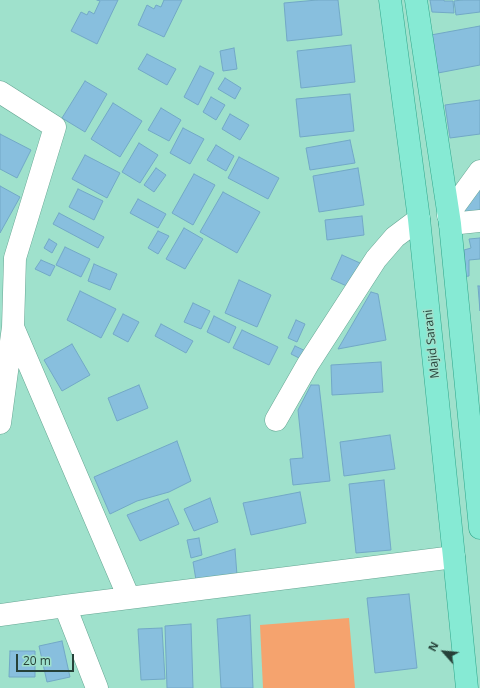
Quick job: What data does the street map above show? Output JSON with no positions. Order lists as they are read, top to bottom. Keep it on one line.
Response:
{"streets":{"main road":["Majid Sarani"]},"scale_bar":"20 m","north":"top left"}
